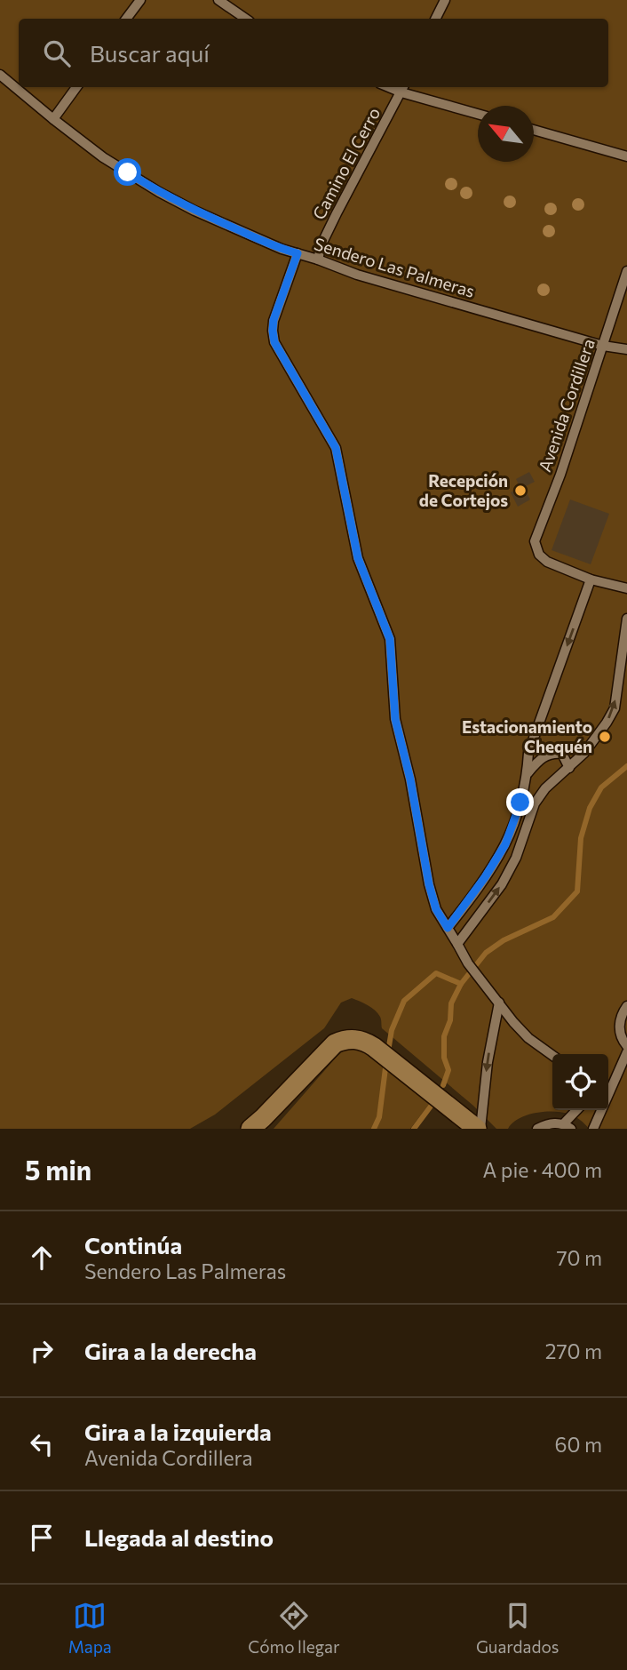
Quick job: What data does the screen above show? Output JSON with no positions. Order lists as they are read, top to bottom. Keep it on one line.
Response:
{"streets":{"lane":["Camino El Cerro","Sendero Las Palmeras","Avenida Cordillera"]},"crossings":[["Camino El Cerro","Sendero Las Palmeras"],["Sendero Las Palmeras","Avenida Cordillera"]],"places":["Recepción de Cortejos","Estacionamiento Chequén"],"north":"top left","page":{"search":"Buscar aquí","heading":["5 min","A pie · 400 m"],"list":[["Continúa","Sendero Las Palmeras","70 m"],["Gira a la derecha","270 m"],["Gira a la izquierda","Avenida Cordillera","60 m"],"Llegada al destino"],"nav":["Mapa","Cómo llegar","Guardados"]}}
